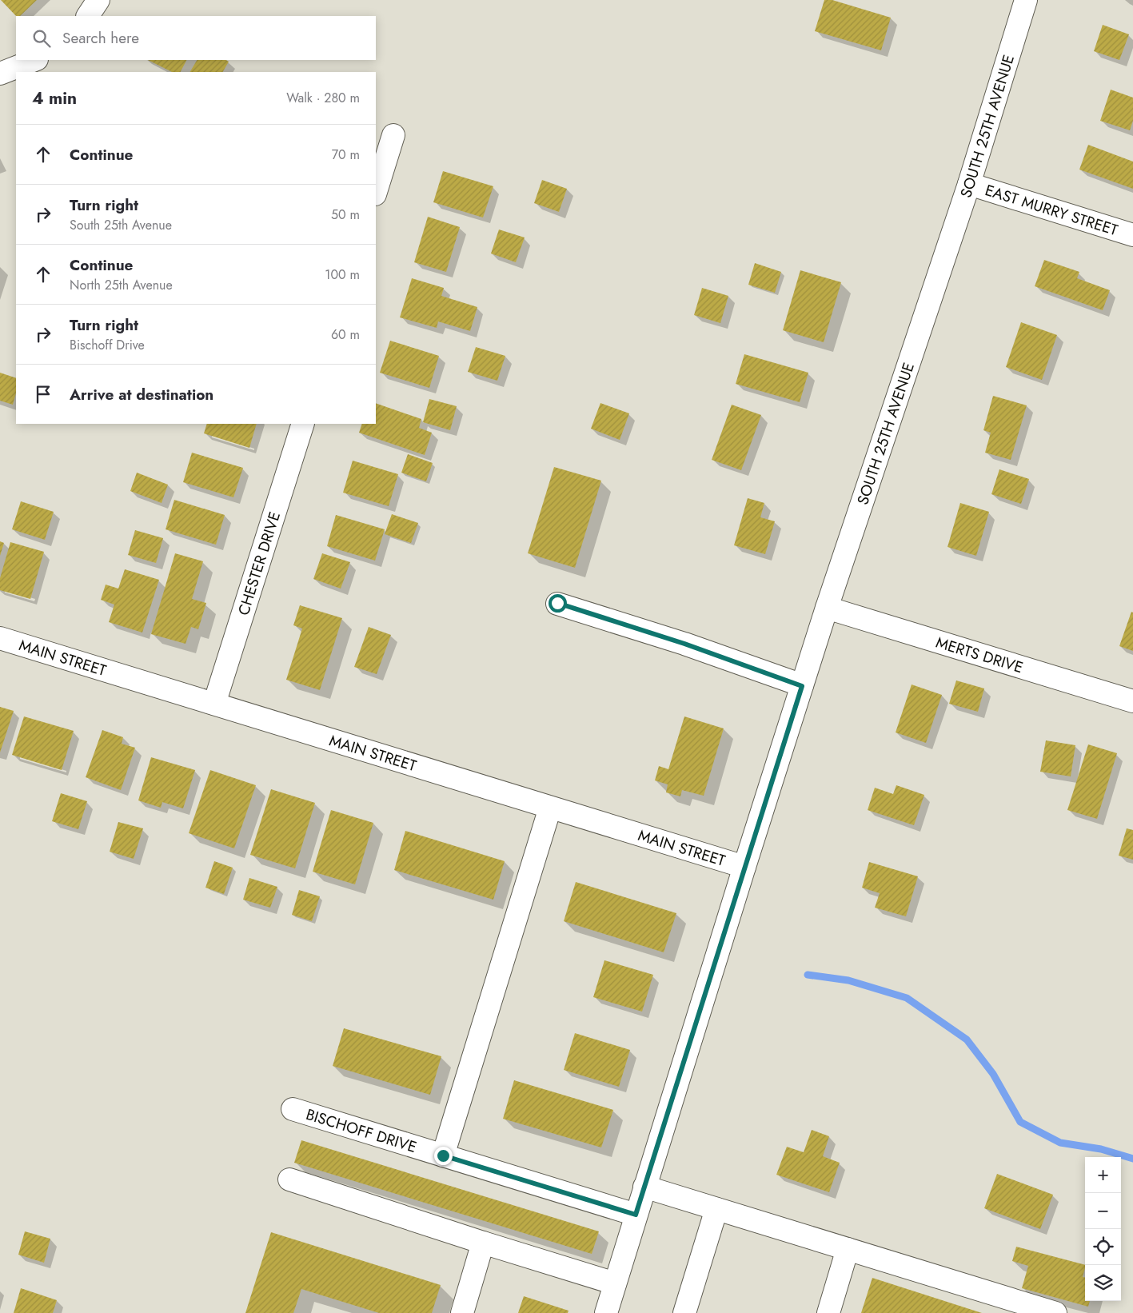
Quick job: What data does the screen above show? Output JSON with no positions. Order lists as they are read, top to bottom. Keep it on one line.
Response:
{"streets":{"street":["SOUTH 25TH AVENUE","EAST MURRY STREET","CHESTER DRIVE","MERTS DRIVE","MAIN STREET","BISCHOFF DRIVE"]},"crossings":[["SOUTH 25TH AVENUE","EAST MURRY STREET"],["SOUTH 25TH AVENUE","MERTS DRIVE"],["SOUTH 25TH AVENUE","MAIN STREET"],["SOUTH 25TH AVENUE","BISCHOFF DRIVE"],["CHESTER DRIVE","MAIN STREET"]],"page":{"search":"Search here","heading":["4 min","Walk · 280 m"],"list":[["Continue","70 m"],["Turn right","South 25th Avenue","50 m"],["Continue","North 25th Avenue","100 m"],["Turn right","Bischoff Drive","60 m"],"Arrive at destination"],"map_buttons":["+","−"]}}
